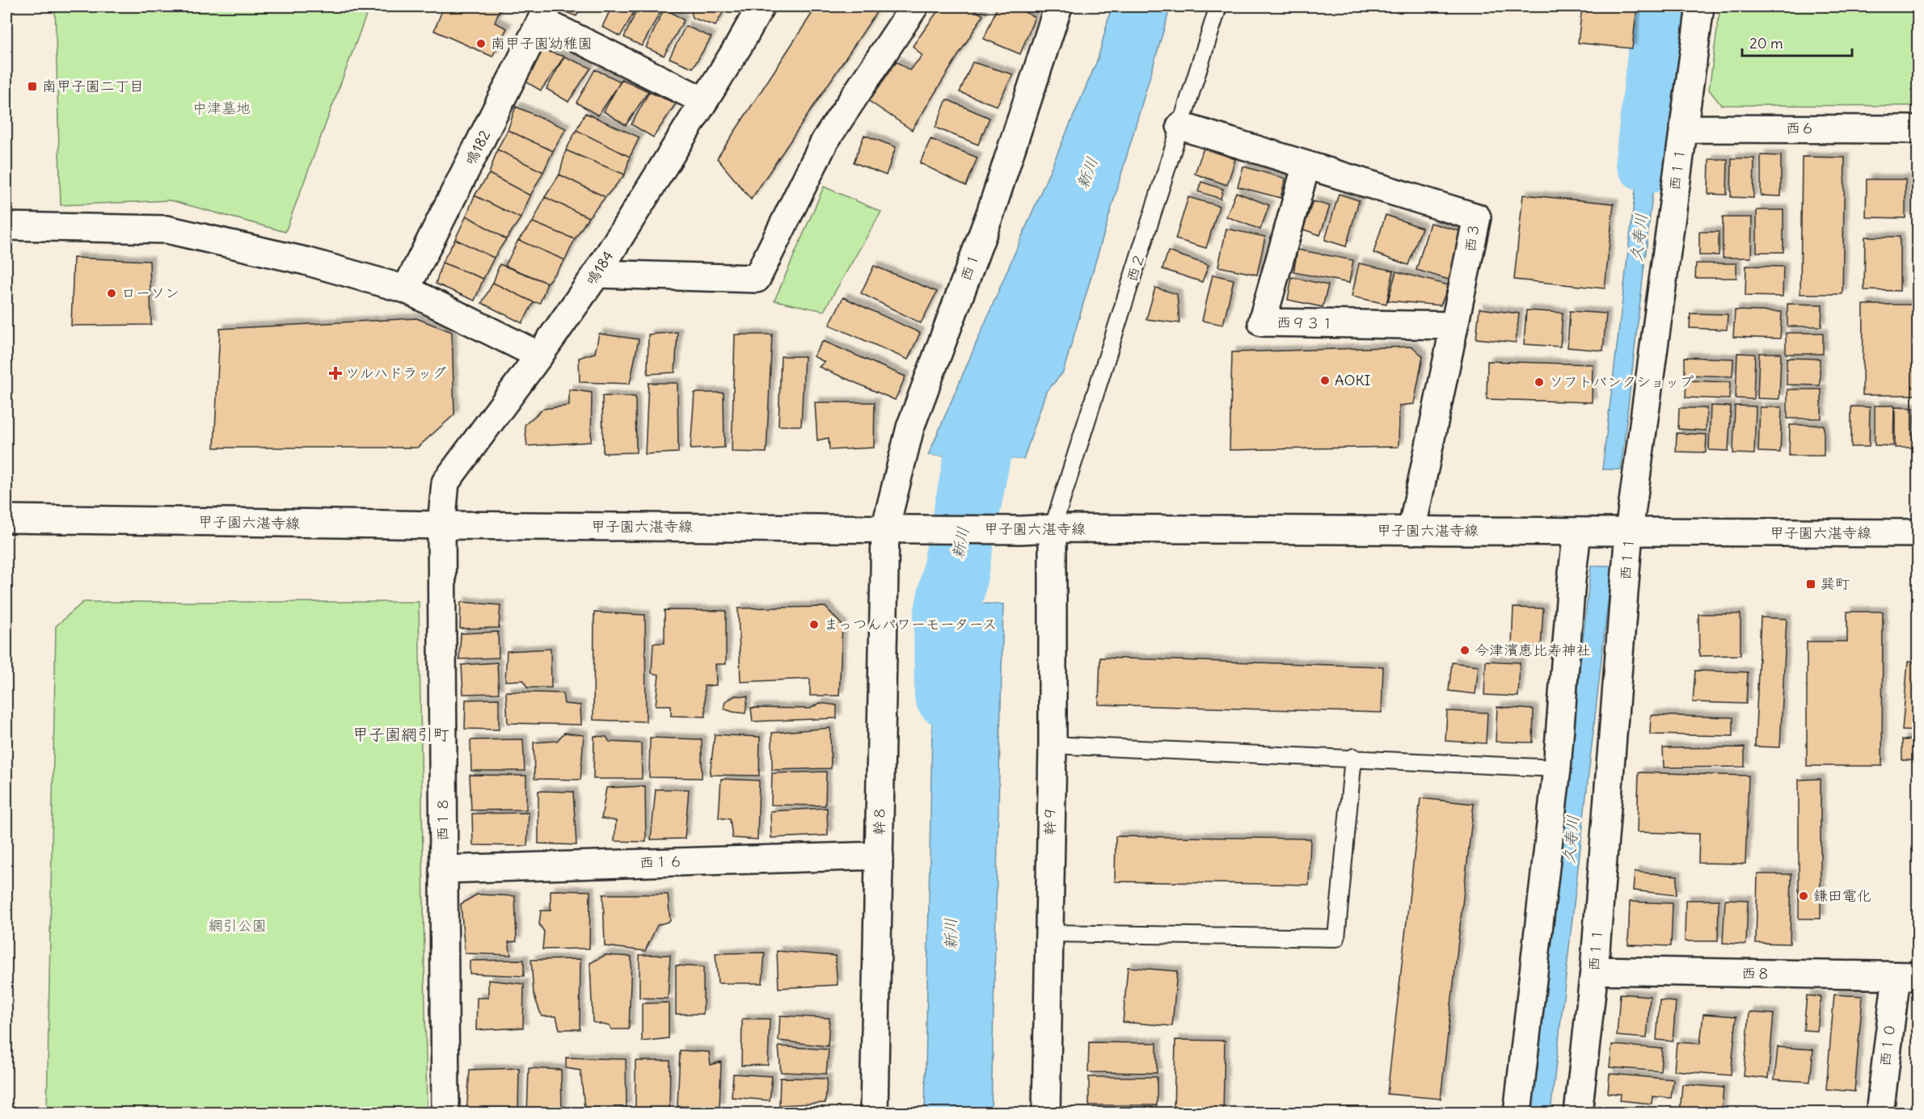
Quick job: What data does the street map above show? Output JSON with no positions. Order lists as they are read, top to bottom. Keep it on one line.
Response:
{"streets":{"street":["西６","鳴182","西１１","西３","西１","鳴184","西９３１","甲子園六湛寺線","西１８","幹８","幹９","西１６","西８","西１０"],"lane":["西２"]},"crossings":[["西６","西１１"],["西１１","甲子園六湛寺線"],["西１１","西８"],["西３","西２"],["西３","西９３１"],["西３","甲子園六湛寺線"],["西１","甲子園六湛寺線"],["西１","幹８"],["西２","甲子園六湛寺線"],["西２","幹９"],["鳴184","甲子園六湛寺線"],["鳴184","西１８"],["甲子園六湛寺線","西１８"],["甲子園六湛寺線","幹８"],["甲子園六湛寺線","幹９"],["西１８","西１６"],["幹８","西１６"],["西８","西１０"]],"districts":["甲子園網引町"],"water":["新川","久寿川"],"parks":["中津墓地","網引公園"],"places":{"other":["南甲子園幼稚園","ローソン","AOKI","ソフトバンクショップ","まっつんパワーモータース","今津濱恵比寿神社","鎌田電化"],"transit":["南甲子園二丁目","巽町"],"health":["ツルハドラッグ"]},"scale_bar":"20 m"}
